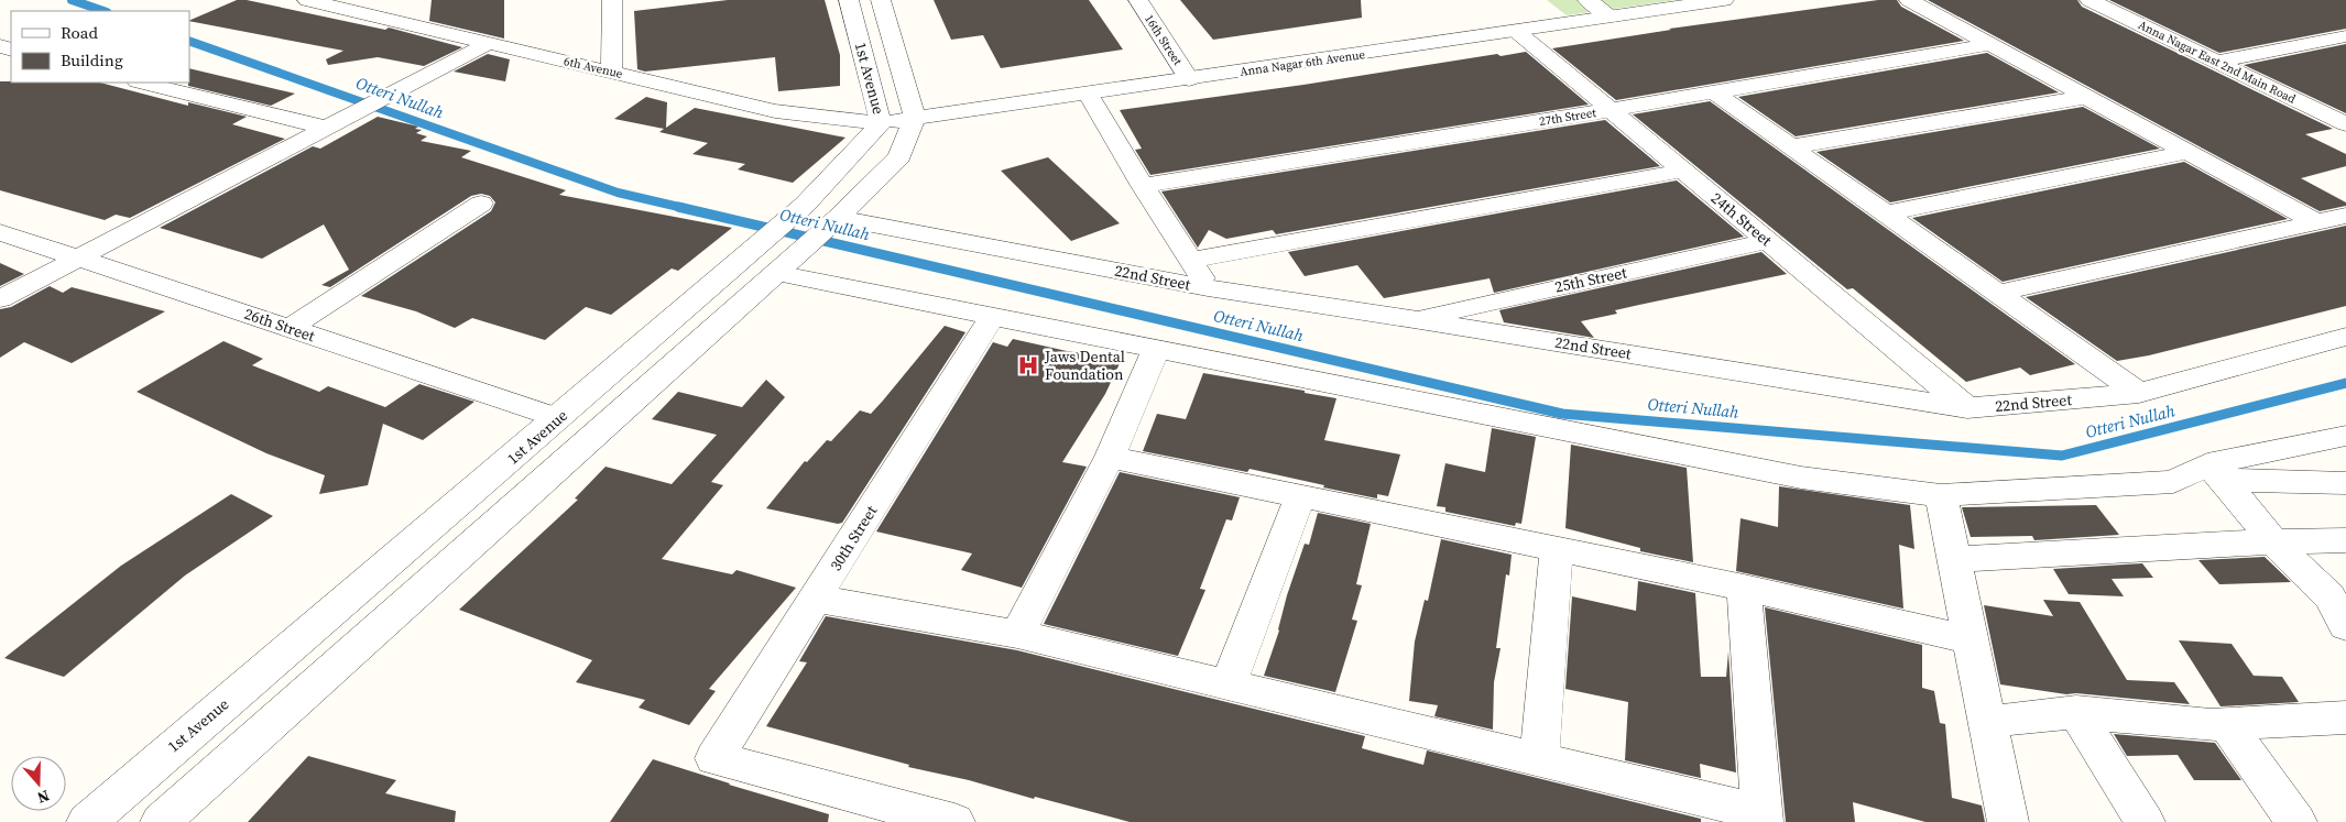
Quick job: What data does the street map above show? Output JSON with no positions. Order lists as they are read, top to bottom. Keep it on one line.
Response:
{"streets":{"street":["16th Street","Anna Nagar East 2nd Main Road","Anna Nagar 6th Avenue","6th Avenue","1st Avenue","27th Street","24th Street","22nd Street","25th Street","26th Street","30th Street"]},"crossings":[["16th Street","Anna Nagar 6th Avenue"],["Anna Nagar 6th Avenue","6th Avenue"],["Anna Nagar 6th Avenue","1st Avenue"],["Anna Nagar 6th Avenue","24th Street"],["6th Avenue","1st Avenue"],["1st Avenue","26th Street"],["27th Street","24th Street"],["24th Street","22nd Street"],["24th Street","25th Street"],["22nd Street","25th Street"]],"water":["Otteri Nullah"],"places":{"hospital":["Jaws Dental Foundation"]},"legend":["Road","Building"],"north":"bottom"}
